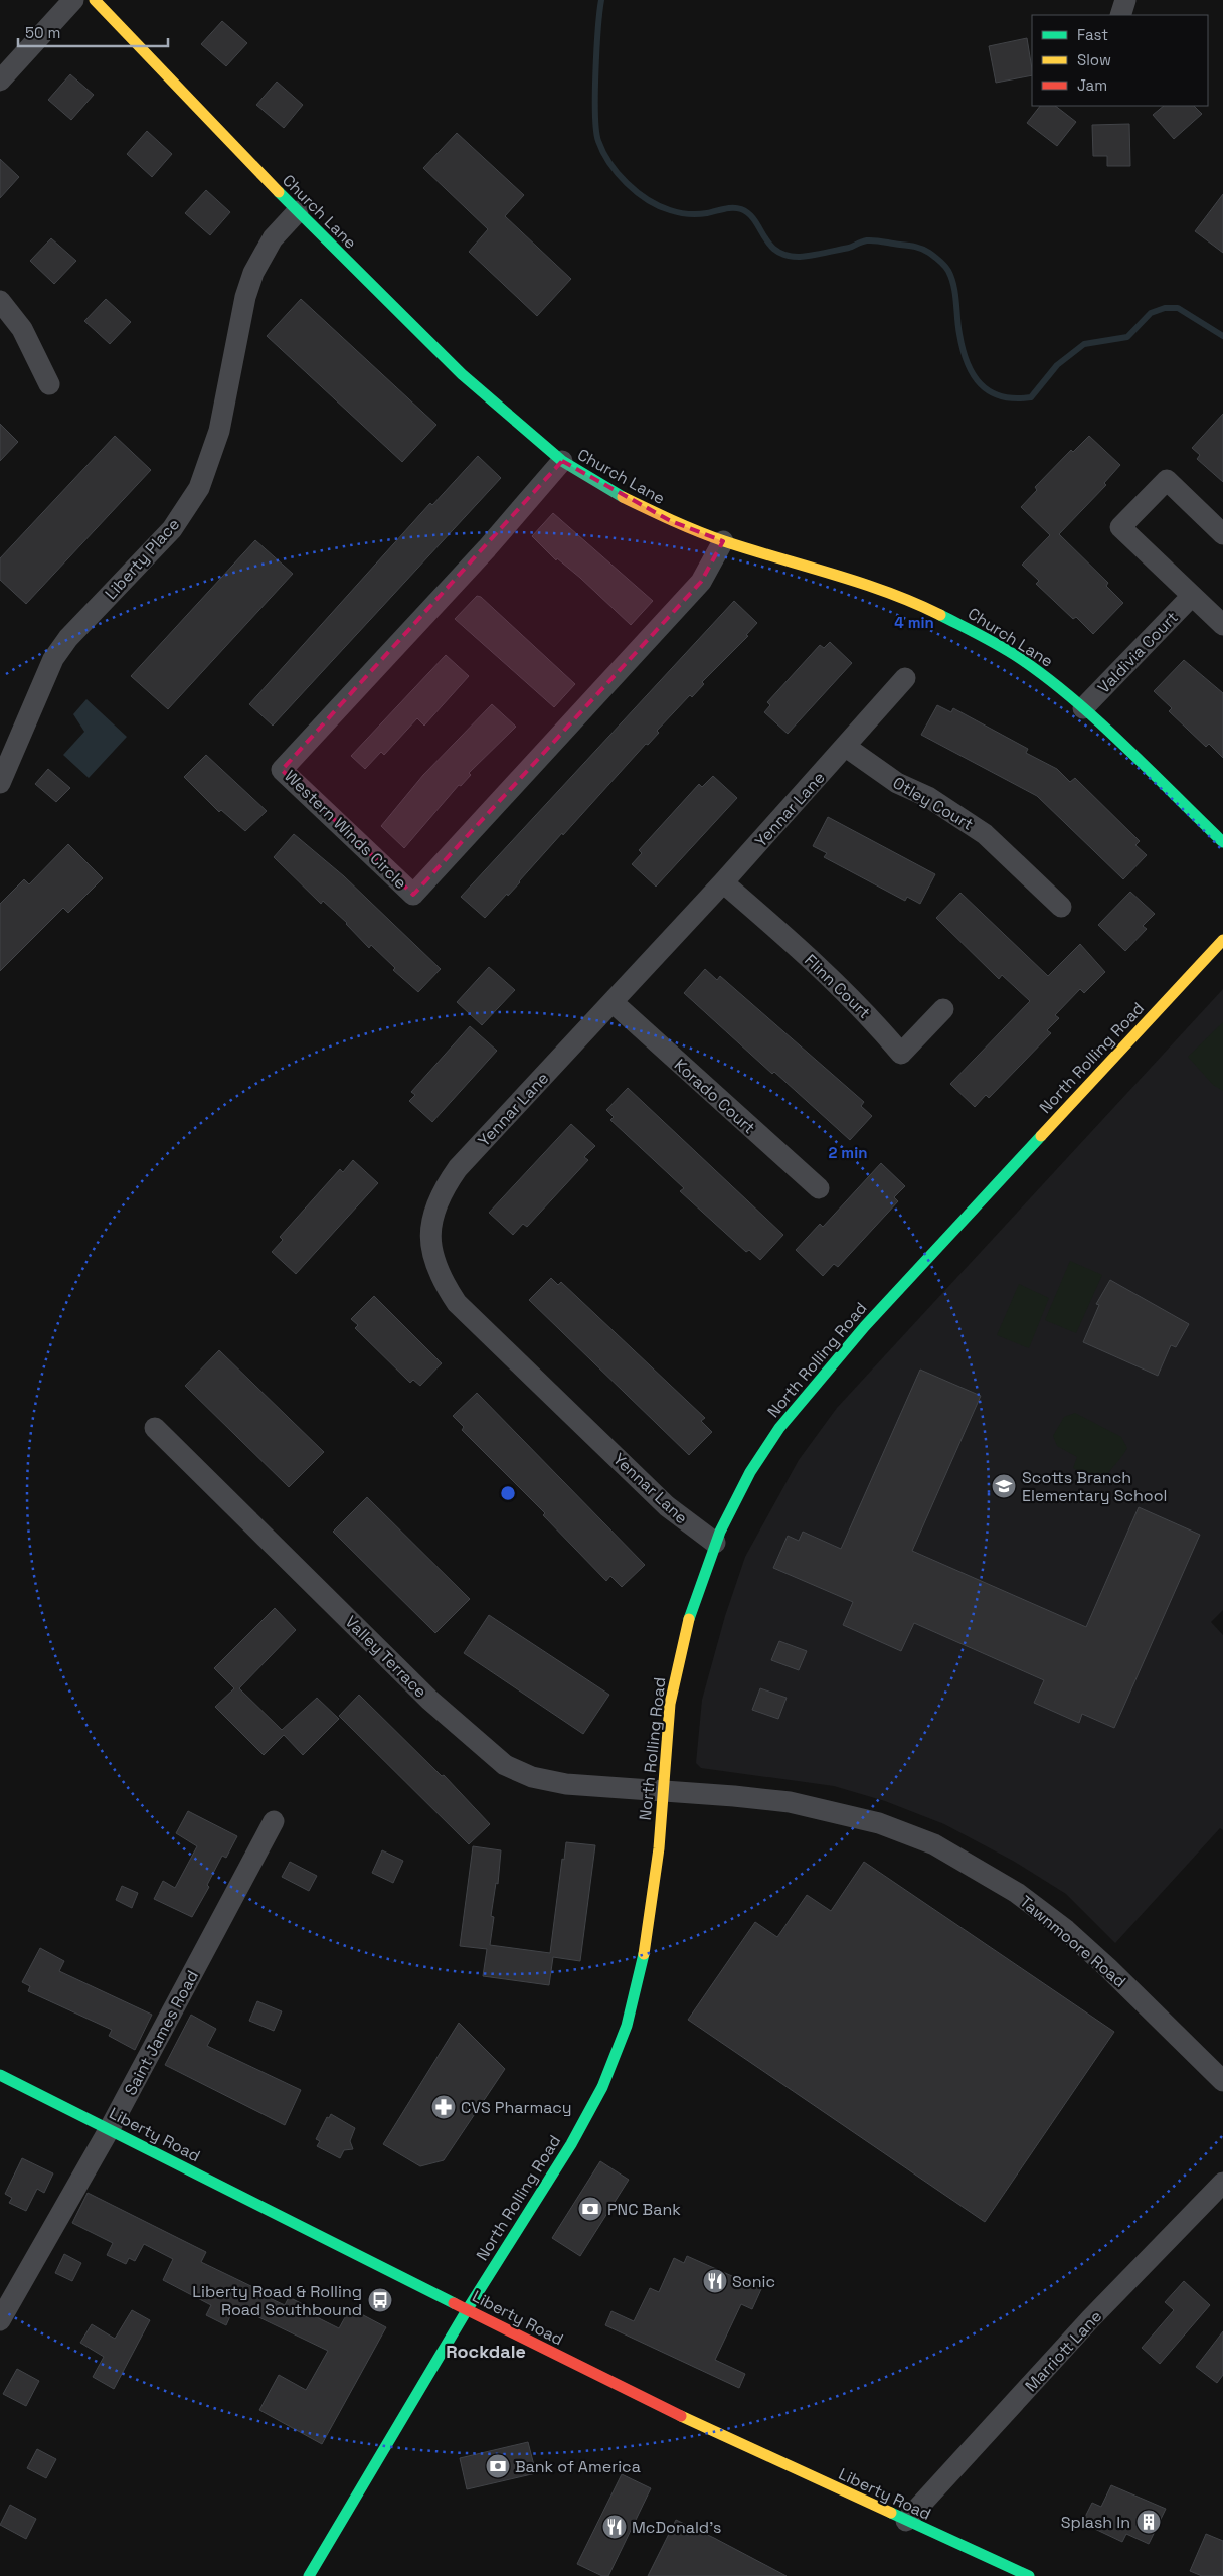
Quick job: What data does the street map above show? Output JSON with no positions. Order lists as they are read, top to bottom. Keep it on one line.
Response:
{"streets":{"street":["Church Lane","Liberty Place","Valdivia Court","Otley Court","Yennar Lane","Western Winds Circle","Flinn Court","North Rolling Road","Korado Court","Valley Terrace","Tawnmoore Road","Saint James Road","Liberty Road","Marriott Lane"]},"crossings":[["Church Lane","Liberty Place"],["Church Lane","Valdivia Court"],["Church Lane","Western Winds Circle"],["Otley Court","Yennar Lane"],["Yennar Lane","Flinn Court"],["Yennar Lane","North Rolling Road"],["Yennar Lane","Korado Court"],["North Rolling Road","Valley Terrace"],["North Rolling Road","Tawnmoore Road"],["North Rolling Road","Liberty Road"],["Valley Terrace","Tawnmoore Road"],["Saint James Road","Liberty Road"],["Liberty Road","Marriott Lane"]],"districts":["Rockdale"],"places":{"school or university":["Scotts Branch Elementary School"],"pharmacy":["CVS Pharmacy"],"bank":["PNC Bank","Bank of America"],"restaurant":["Sonic","McDonald's"],"bus stop":["Liberty Road & Rolling Road Southbound"],"building":["Splash In"]},"legend":["Fast","Slow","Jam"],"scale_bar":"50 m","rings":["4 min","2 min"]}
